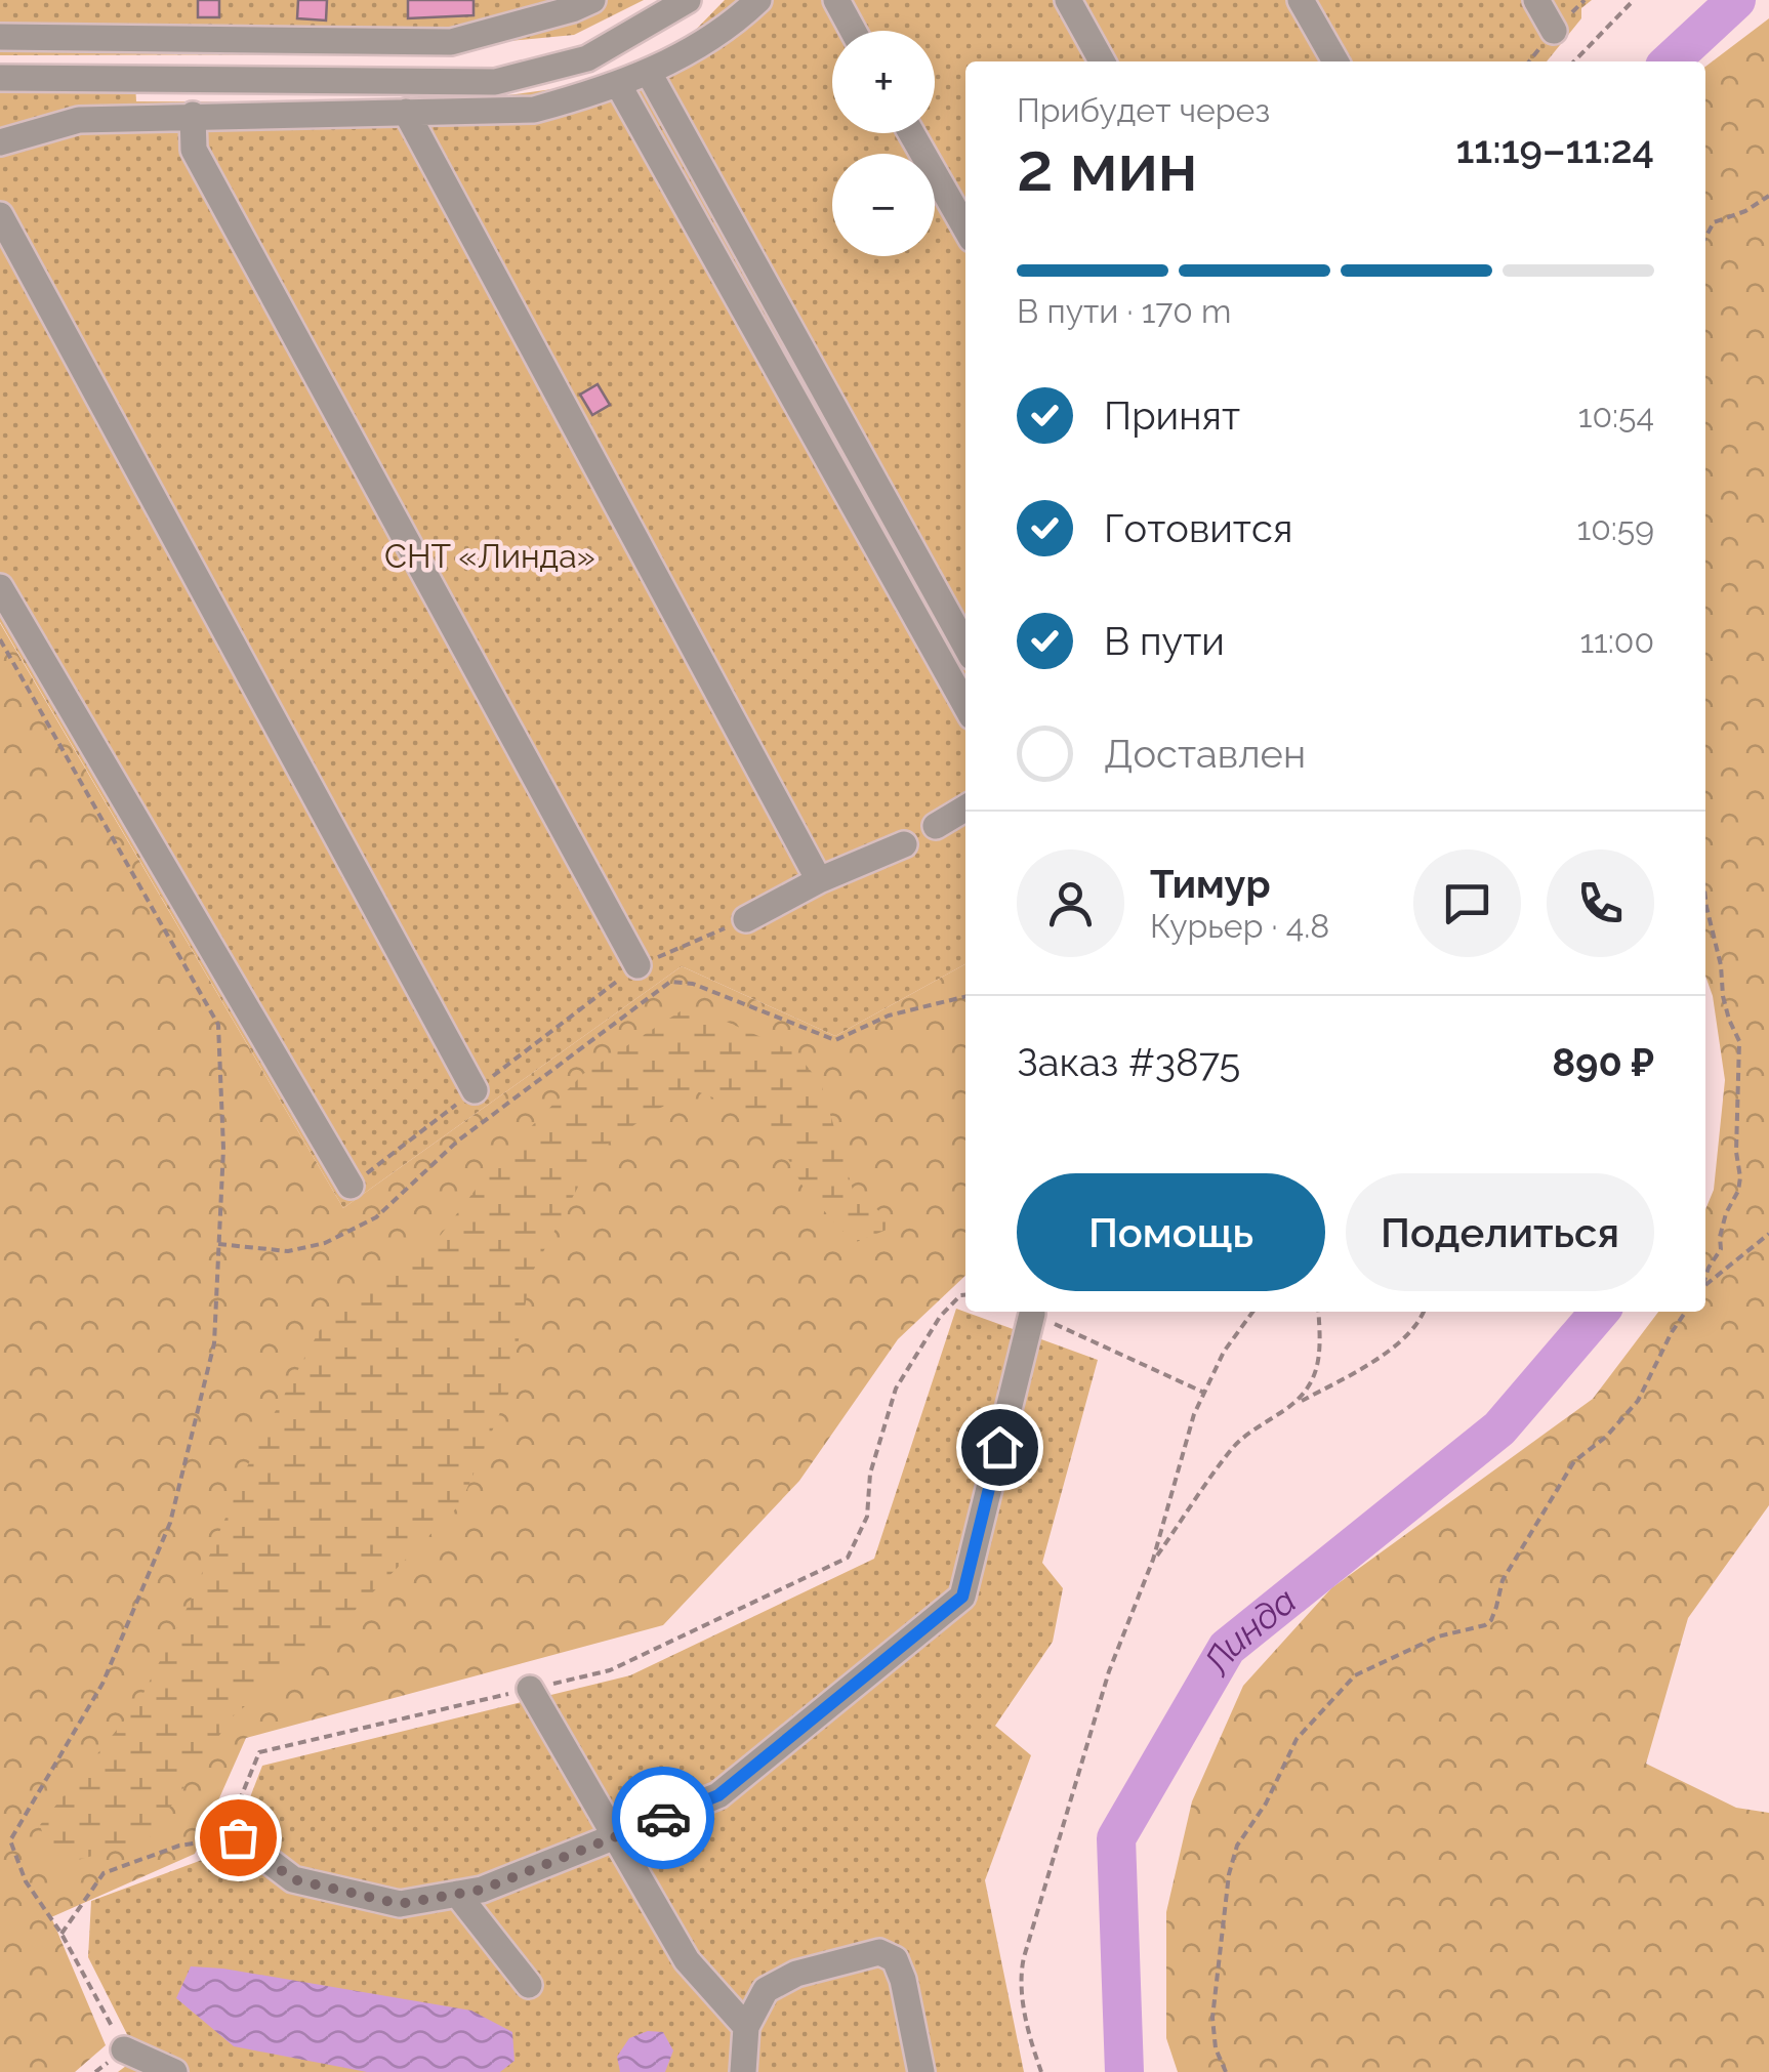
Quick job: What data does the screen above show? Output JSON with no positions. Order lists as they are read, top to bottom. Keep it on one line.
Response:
{"water":["Линда"],"parks":["СНТ «Линда»"],"page":{"map_buttons":["+","−"],"heading":["2 мин","Прибудет через","11:19–11:24"],"panel":["Тимур","Курьер · 4.8","Заказ #3875","890 ₽"],"bar":"В пути · 170 m","list":[["Принят","10:54"],["Готовится","10:59"],["В пути","11:00"],"Доставлен"],"buttons":["Помощь","Поделиться"]}}
